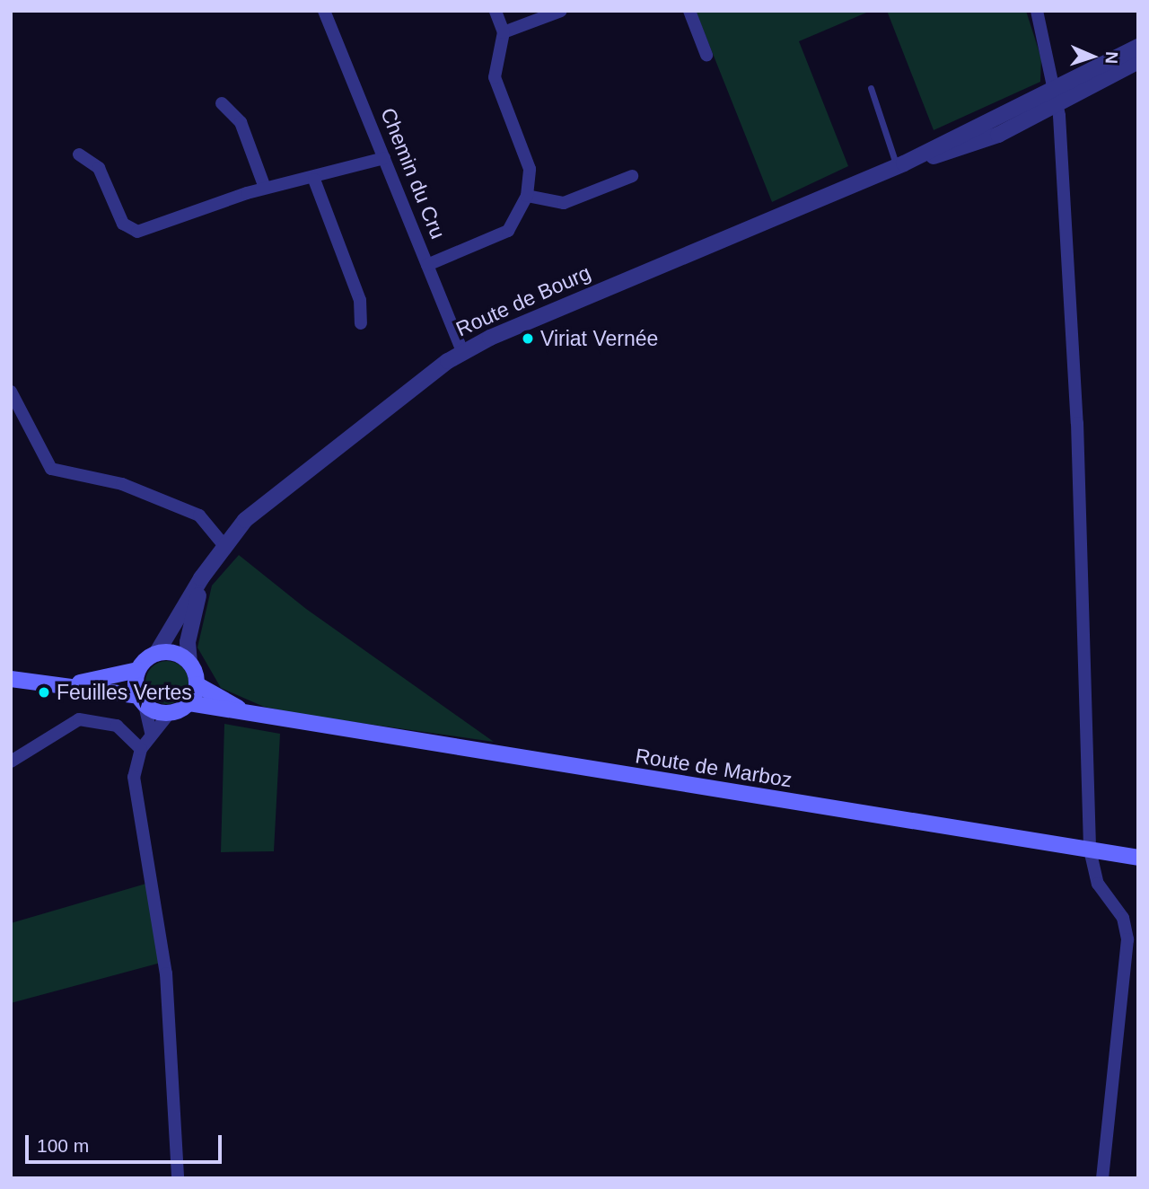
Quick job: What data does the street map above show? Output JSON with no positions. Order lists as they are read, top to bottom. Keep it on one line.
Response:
{"streets":{"main road":["Route de Marboz"],"street":["Chemin du Cru","Route de Bourg"]},"crossings":[["Chemin du Cru","Route de Bourg"],["Route de Bourg","Route de Marboz"]],"places":["Viriat Vernée","Feuilles Vertes"],"scale_bar":"100 m","north":"right"}
